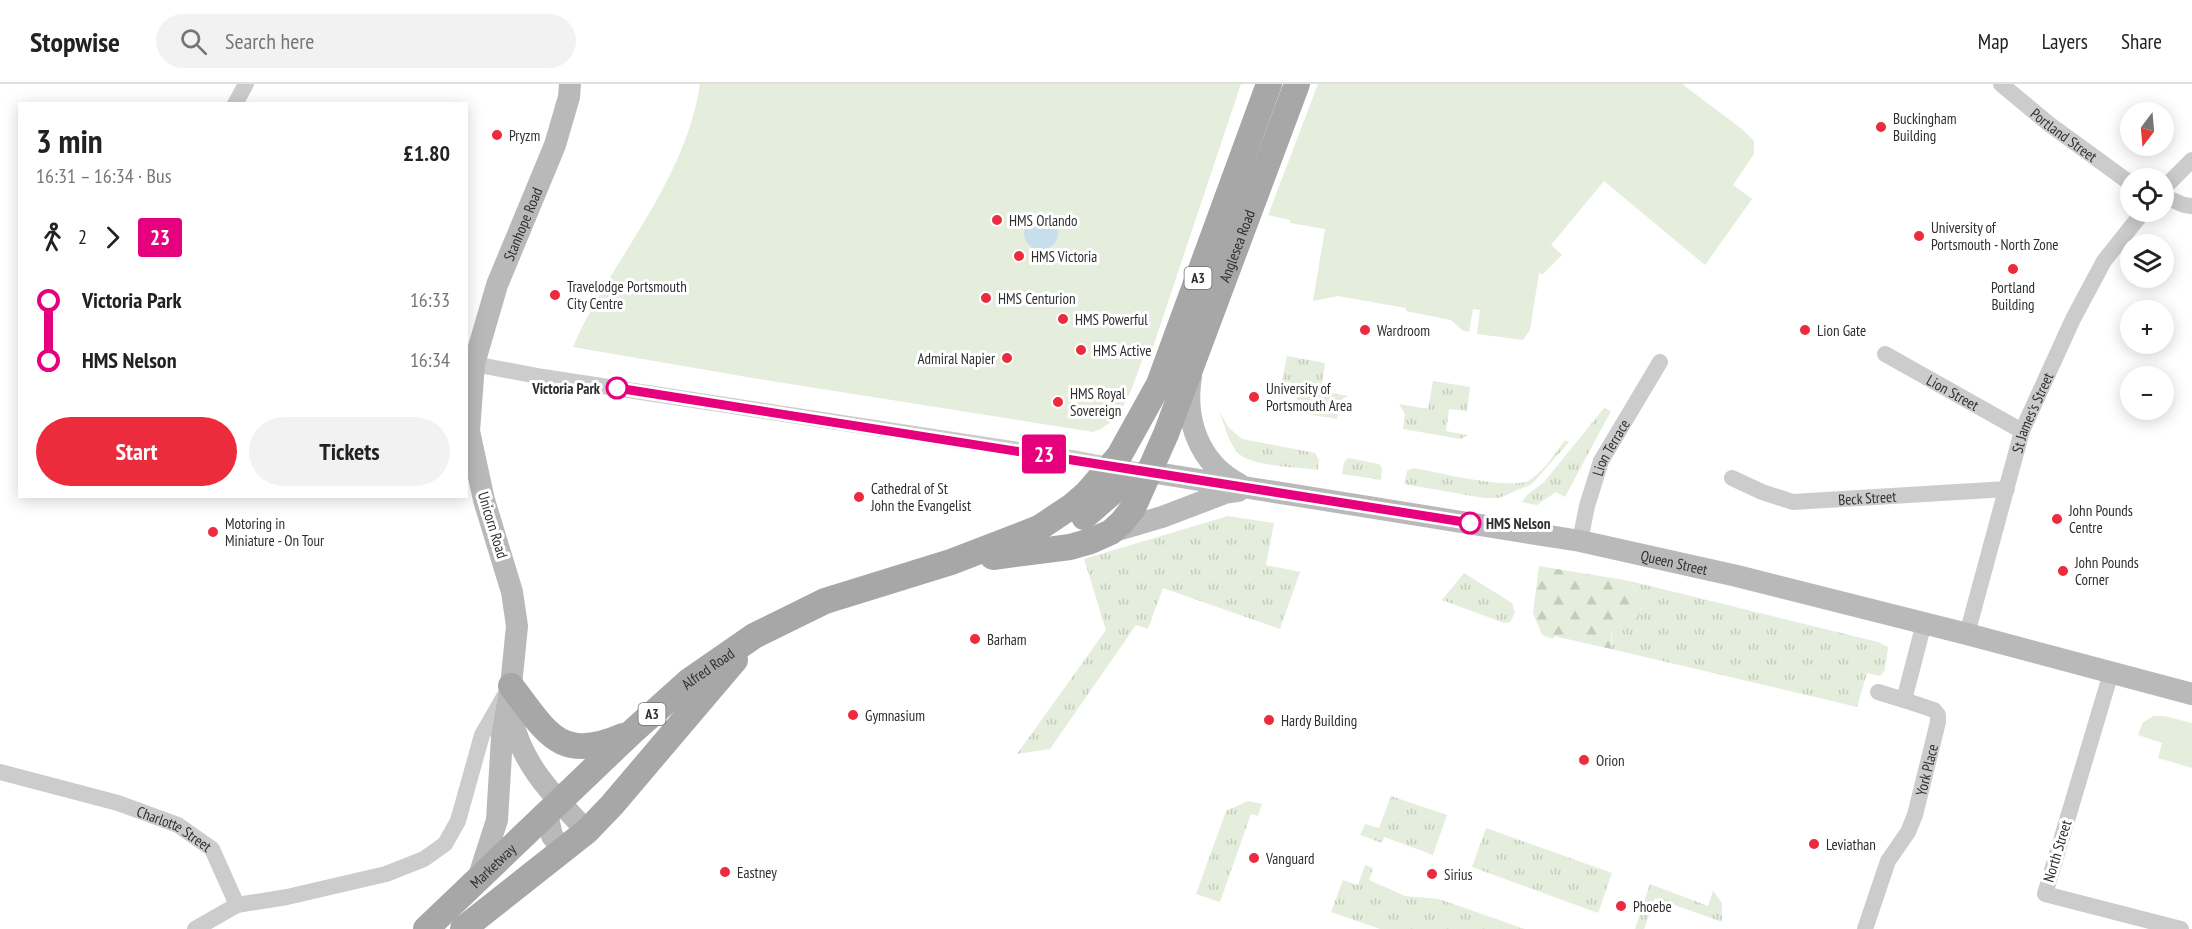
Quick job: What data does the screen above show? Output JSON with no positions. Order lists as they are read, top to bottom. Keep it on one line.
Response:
{"streets":{"main road":["Anglesea Road","A3","Alfred Road","Marketway"],"street":["Portland Street","Stanhope Road","Lion Street","St James's Street","Lion Terrace","Beck Street","Unicorn Road","Queen Street","York Place","Charlotte Street","North Street"]},"crossings":[["Stanhope Road","Unicorn Road"],["Anglesea Road","A3"],["Anglesea Road","Queen Street"],["Anglesea Road","Alfred Road"],["A3","Queen Street"],["A3","Alfred Road"],["Lion Street","St James's Street"],["St James's Street","Beck Street"],["St James's Street","Queen Street"],["Lion Terrace","Queen Street"],["Unicorn Road","Alfred Road"],["Unicorn Road","Marketway"],["Queen Street","Alfred Road"],["Queen Street","North Street"],["Alfred Road","Marketway"]],"places":["Buckingham Building","Pryzm","HMS Orlando","University of Portsmouth - North Zone","HMS Victoria","Portland Building","Travelodge Portsmouth City Centre","HMS Centurion","HMS Powerful","Wardroom","Lion Gate","HMS Active","Admiral Napier","Victoria Park","University of Portsmouth Area","HMS Royal Sovereign","Cathedral of St John the Evangelist","John Pounds Centre","HMS Nelson","Motoring in Miniature - On Tour","John Pounds Corner","Barham","Gymnasium","Hardy Building","Orion","Leviathan","Vanguard","Eastney","Sirius","Phoebe"],"lines":["bus line 23"],"north":"bottom","page":{"header":"Stopwise","search":"Search here","nav":["Map","Layers","Share"],"on_map":"23","map_buttons":["+","−"],"heading":["3 min","16:31 – 16:34 · Bus","£1.80"],"legs":["2","23"],"list":[{"name":"Victoria Park","value":"16:33"},{"name":"HMS Nelson","value":"16:34"}],"buttons":["Start","Tickets"]}}
